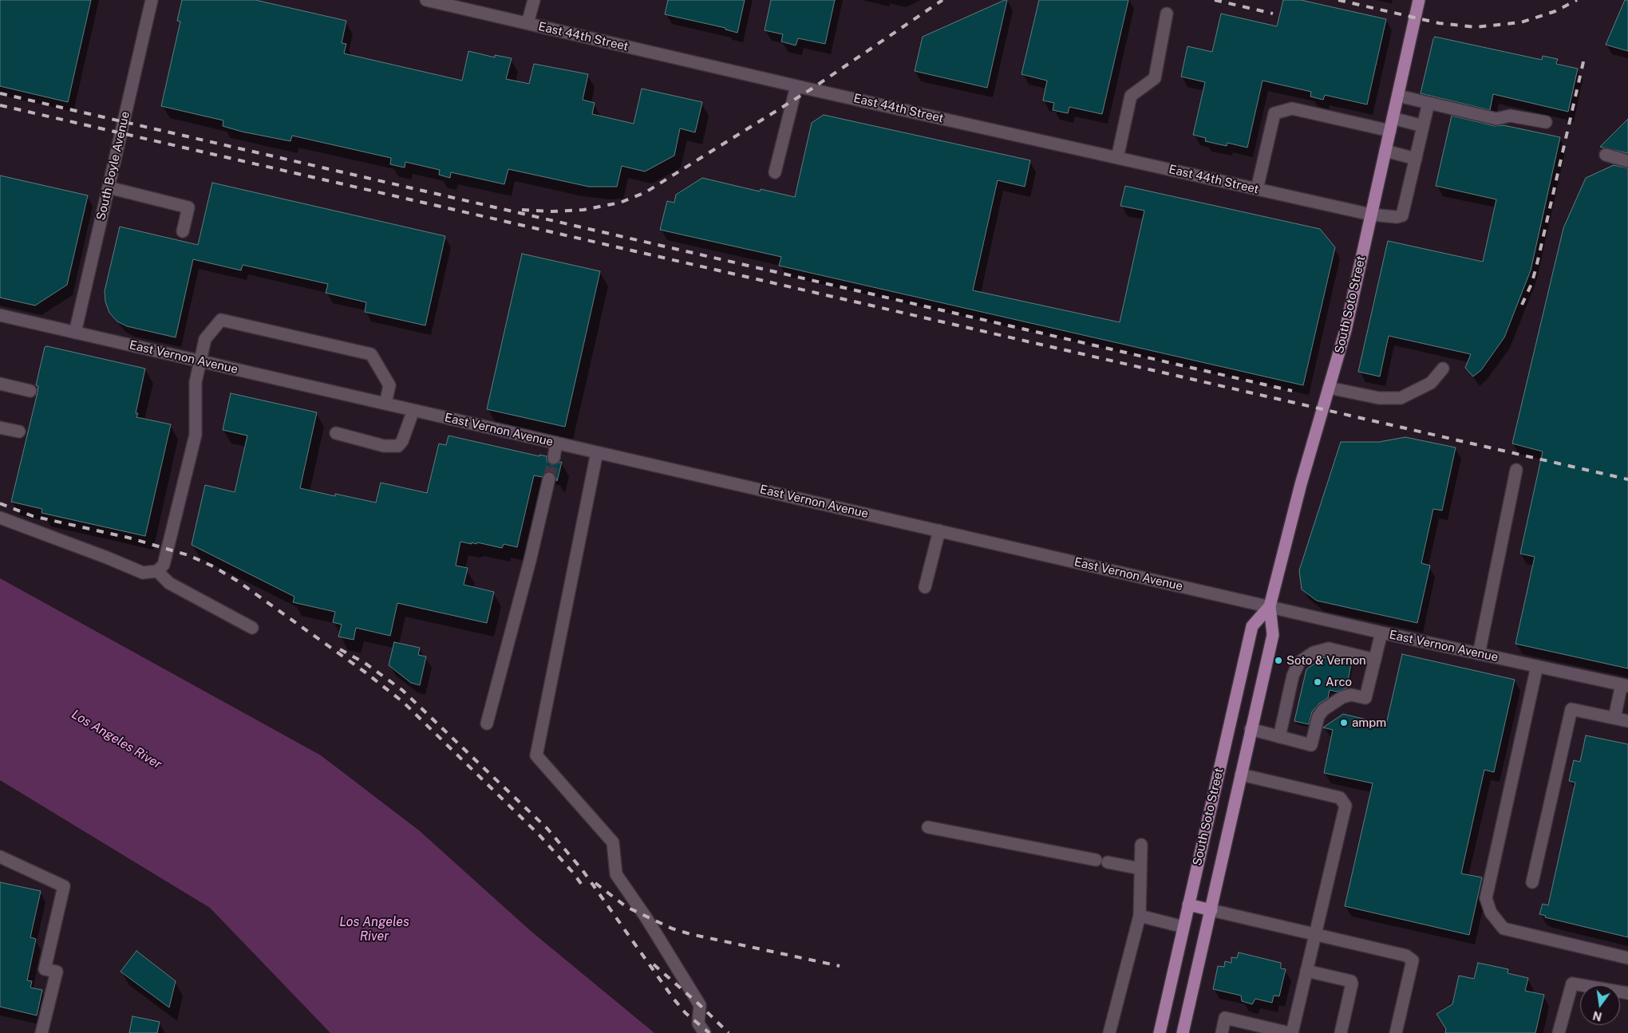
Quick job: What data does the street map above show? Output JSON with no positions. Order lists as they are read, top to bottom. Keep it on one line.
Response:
{"streets":{"main road":["South Soto Street"],"street":["East 44th Street","South Boyle Avenue","East Vernon Avenue"]},"crossings":[["East 44th Street","South Soto Street"],["South Boyle Avenue","East Vernon Avenue"],["South Soto Street","East Vernon Avenue"]],"water":["Los Angeles River"],"places":["Soto & Vernon","Arco","ampm"],"north":"bottom"}
